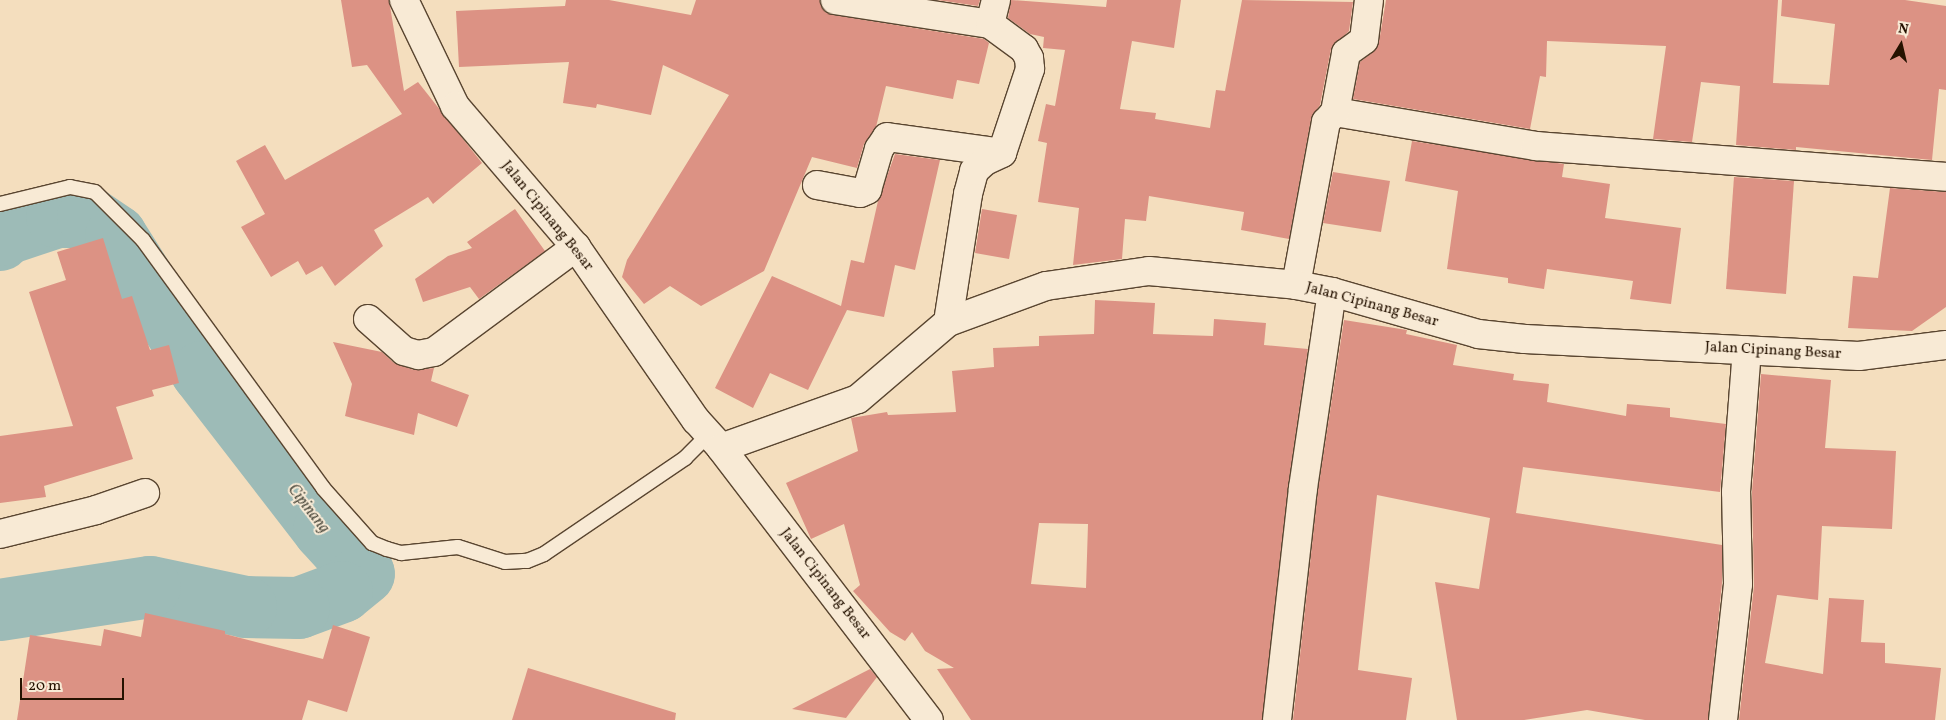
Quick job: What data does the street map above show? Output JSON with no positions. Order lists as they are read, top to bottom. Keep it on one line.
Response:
{"streets":{"street":["Jalan Cipinang Besar"]},"water":["Cipinang"],"scale_bar":"20 m","north":"top"}
